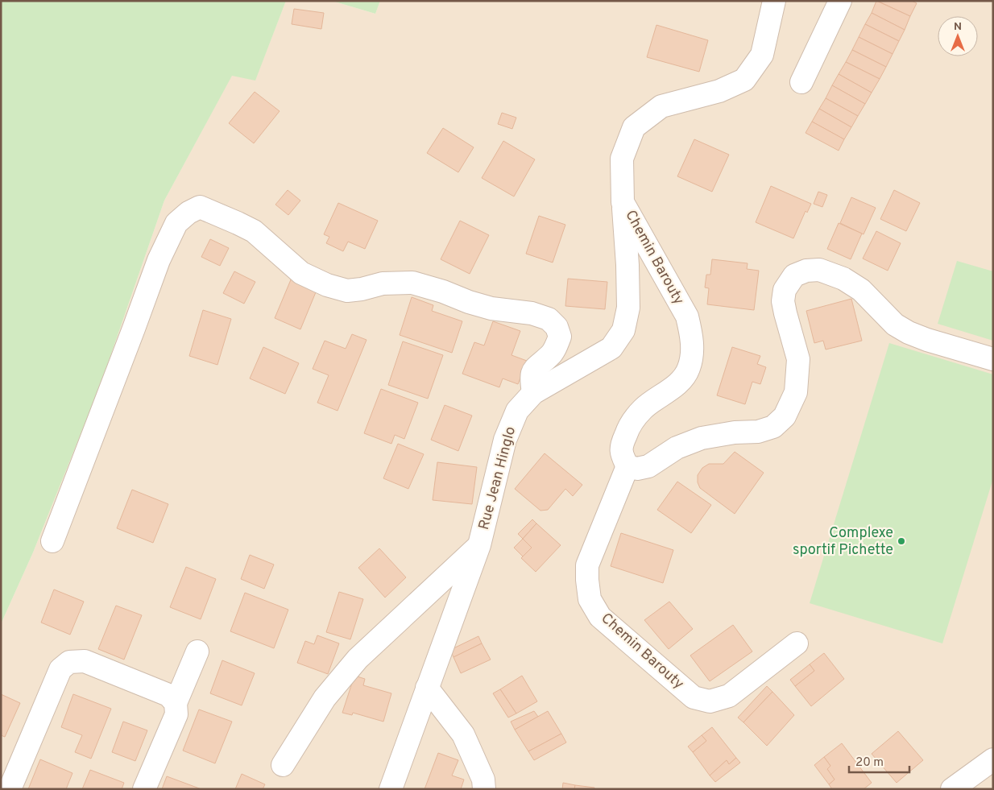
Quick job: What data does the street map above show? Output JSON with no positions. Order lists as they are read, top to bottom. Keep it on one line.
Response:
{"streets":{"street":["Chemin Barouty","Rue Jean Hinglo"]},"crossings":[["Chemin Barouty","Rue Jean Hinglo"]],"places":["Complexe sportif Pichette"],"scale_bar":"20 m","north":"top"}
